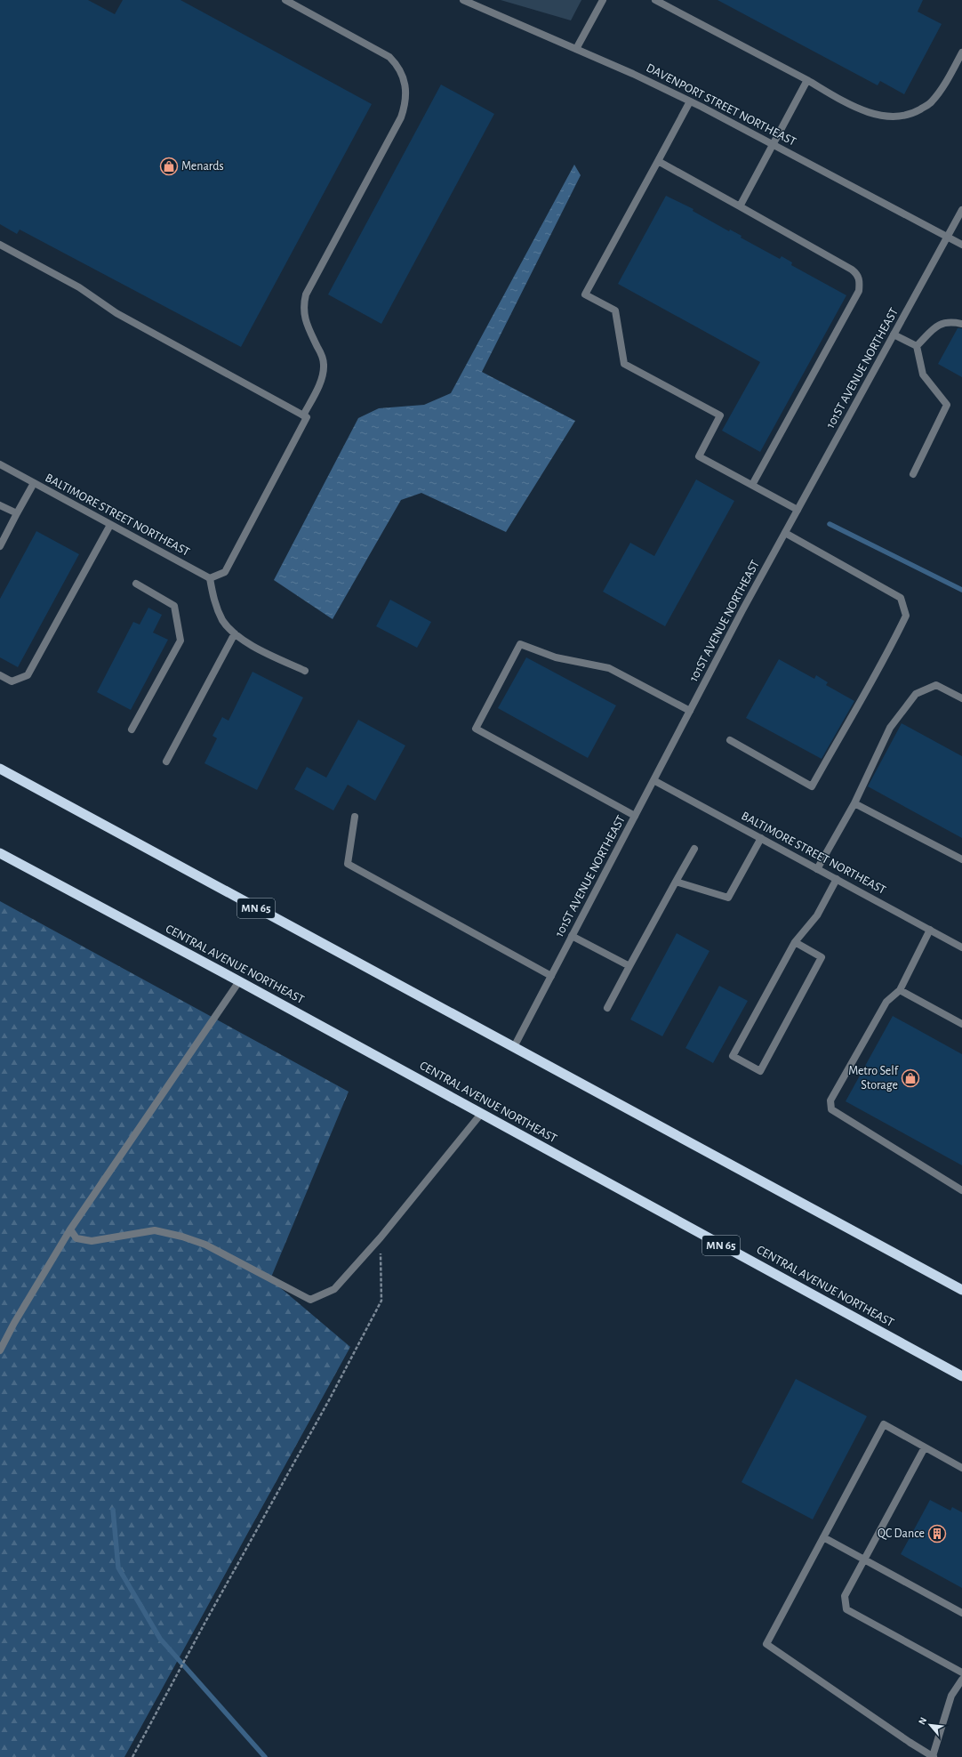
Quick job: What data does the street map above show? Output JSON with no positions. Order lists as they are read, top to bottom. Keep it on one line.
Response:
{"streets":{"highway":["MN 65","CENTRAL AVENUE NORTHEAST"],"street":["DAVENPORT STREET NORTHEAST","101ST AVENUE NORTHEAST","BALTIMORE STREET NORTHEAST"]},"crossings":[["DAVENPORT STREET NORTHEAST","101ST AVENUE NORTHEAST"],["101ST AVENUE NORTHEAST","BALTIMORE STREET NORTHEAST"],["101ST AVENUE NORTHEAST","MN 65"]],"places":{"shop":["Menards","Metro Self Storage"],"building":["QC Dance"]},"north":"top left"}
